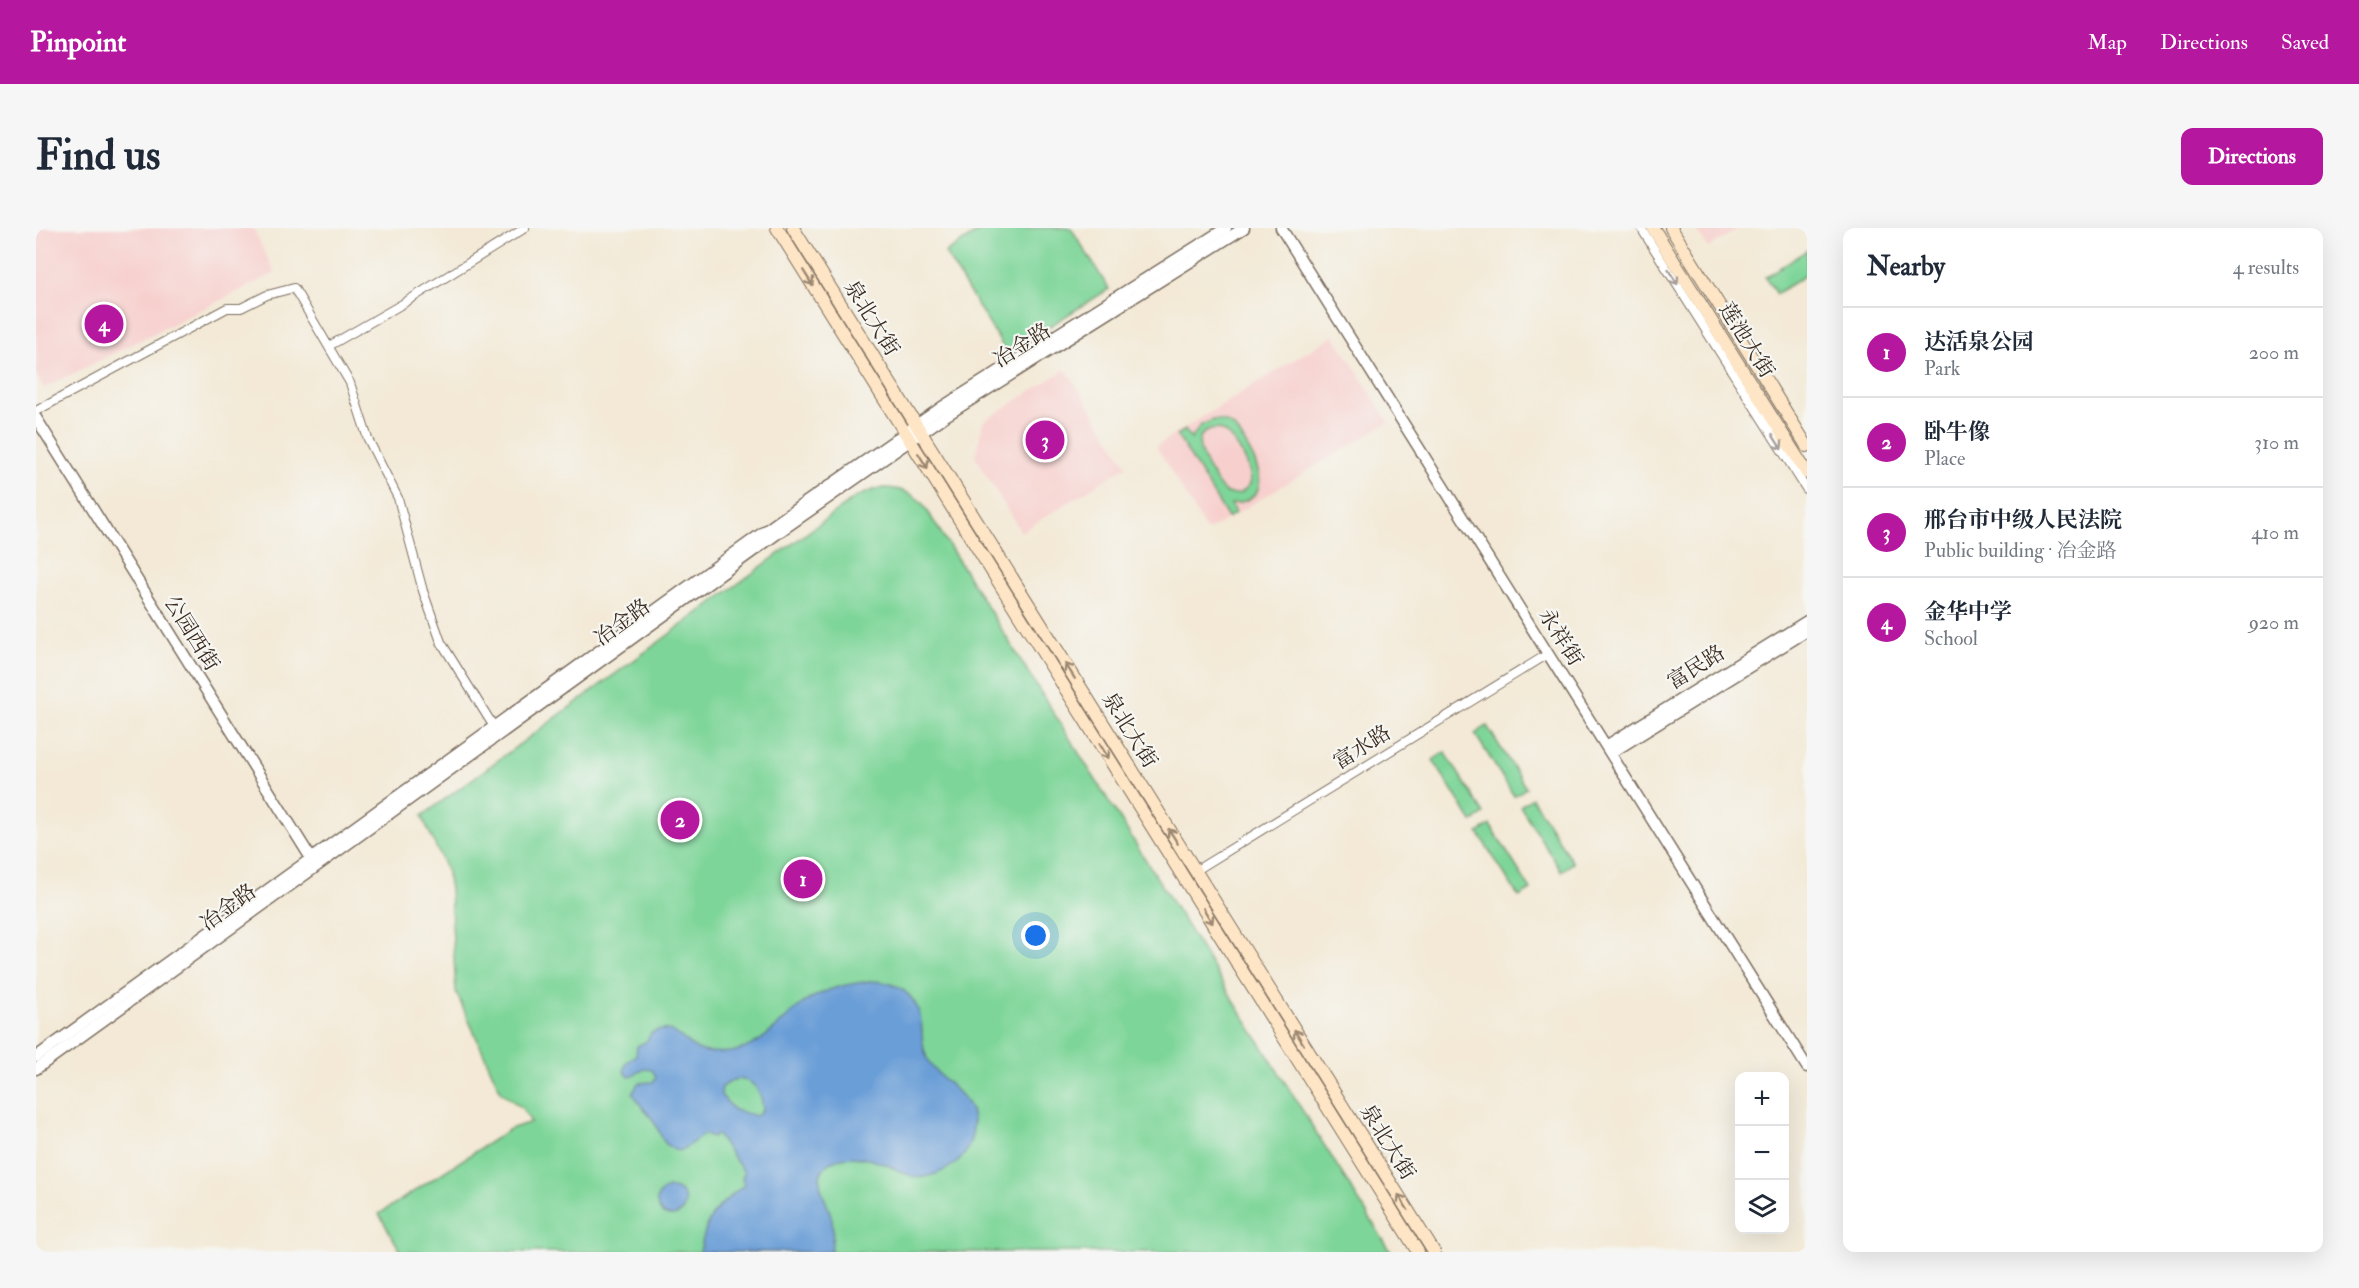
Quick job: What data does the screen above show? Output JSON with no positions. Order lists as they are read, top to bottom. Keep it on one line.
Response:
{"streets":{"main road":["泉北大街","莲池大街"],"street":["冶金路","公园西街","永祥街","富民路","富水路"]},"crossings":[["泉北大街","冶金路"],["泉北大街","富水路"],["冶金路","公园西街"],["永祥街","富民路"],["永祥街","富水路"]],"page":{"header":"Pinpoint","nav":["Map","Directions","Saved"],"buttons":"Directions","title":"Find us","heading":["Nearby","4 results"],"pins":["4","3","2","1"],"list":[{"mark":"1","name":"达活泉公园","note":"Park","value":"200 m"},{"mark":"2","name":"卧牛像","note":"Place","value":"310 m"},{"mark":"3","name":"邢台市中级人民法院","note":"Public building · 冶金路","value":"410 m"},{"mark":"4","name":"金华中学","note":"School","value":"920 m"}],"map_buttons":["+","−"]}}
